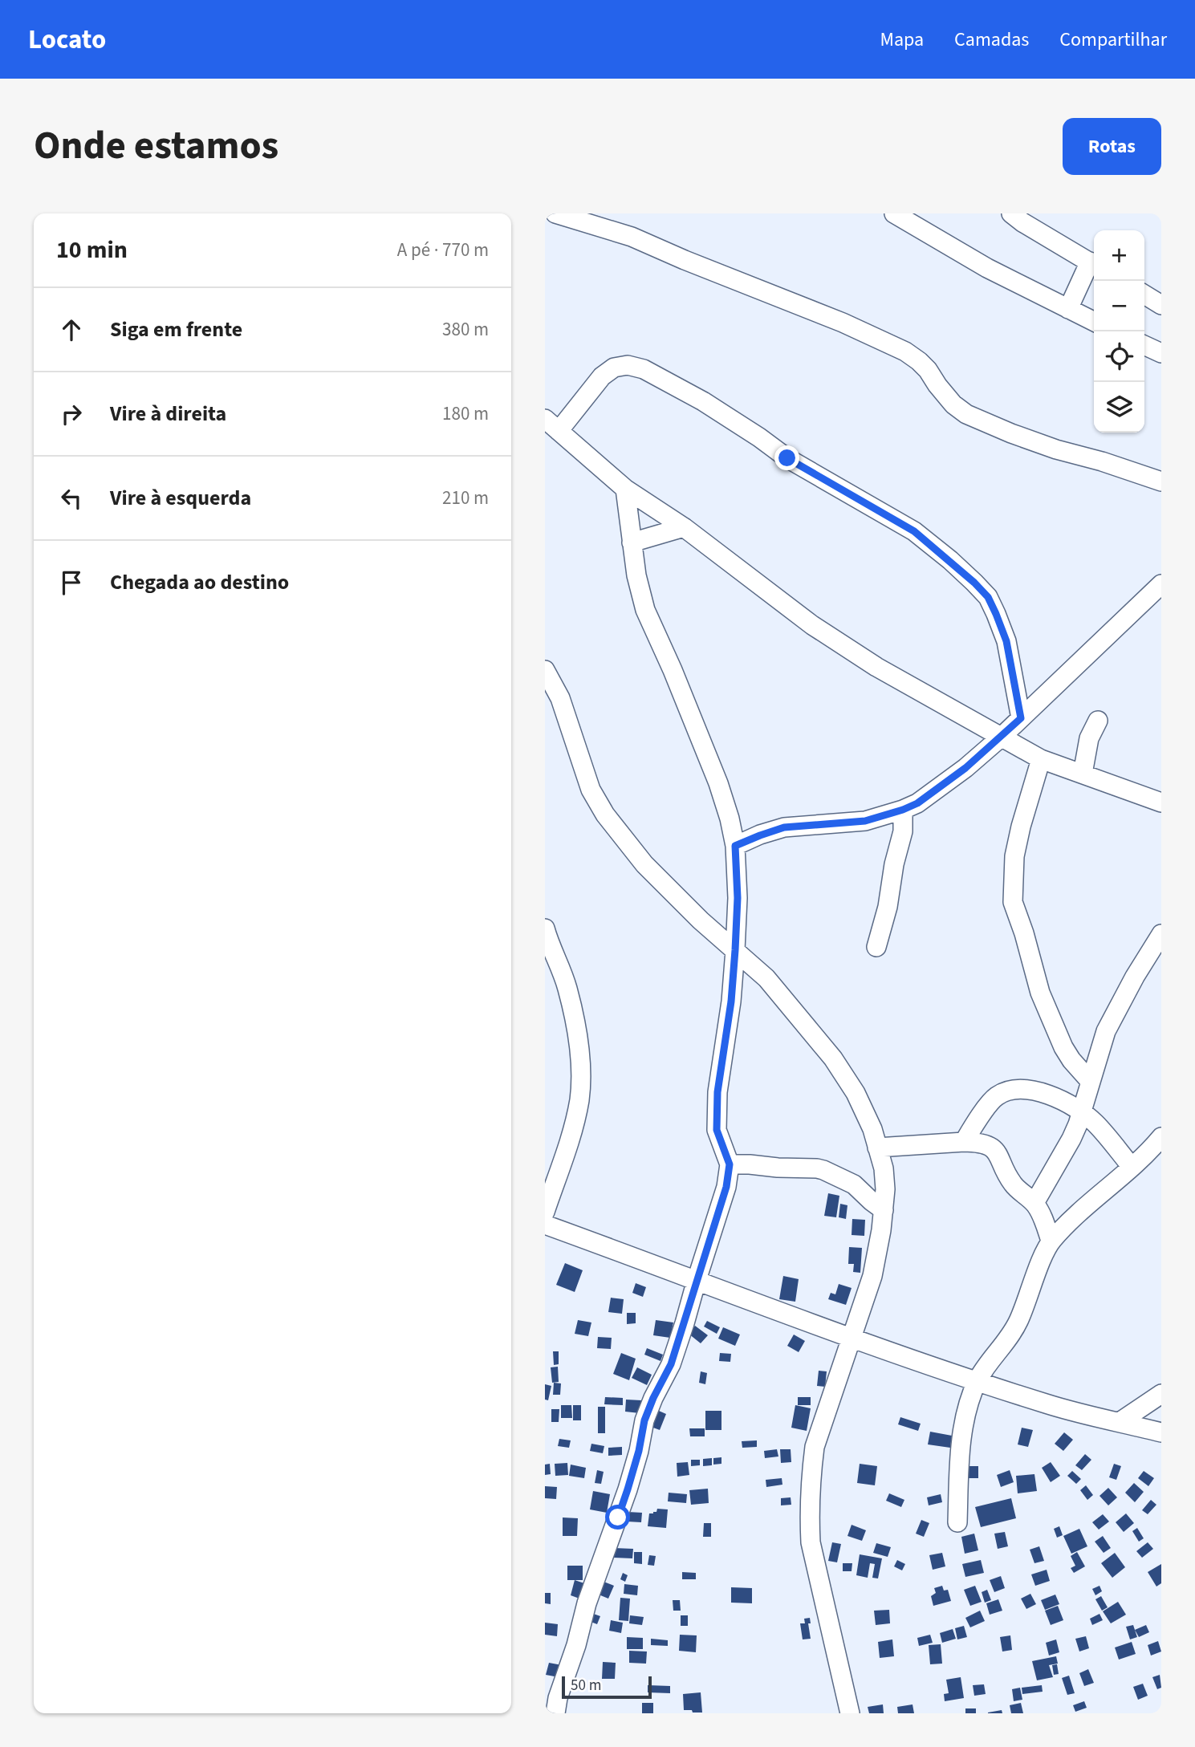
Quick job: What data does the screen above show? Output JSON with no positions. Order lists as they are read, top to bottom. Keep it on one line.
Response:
{"scale_bar":"50 m","page":{"header":"Locato","nav":["Mapa","Camadas","Compartilhar"],"title":"Onde estamos","buttons":"Rotas","heading":["10 min","A pé · 770 m"],"map_buttons":["+","−"],"list":[["Siga em frente","380 m"],["Vire à direita","180 m"],["Vire à esquerda","210 m"],"Chegada ao destino"],"scale":"50 m"}}
